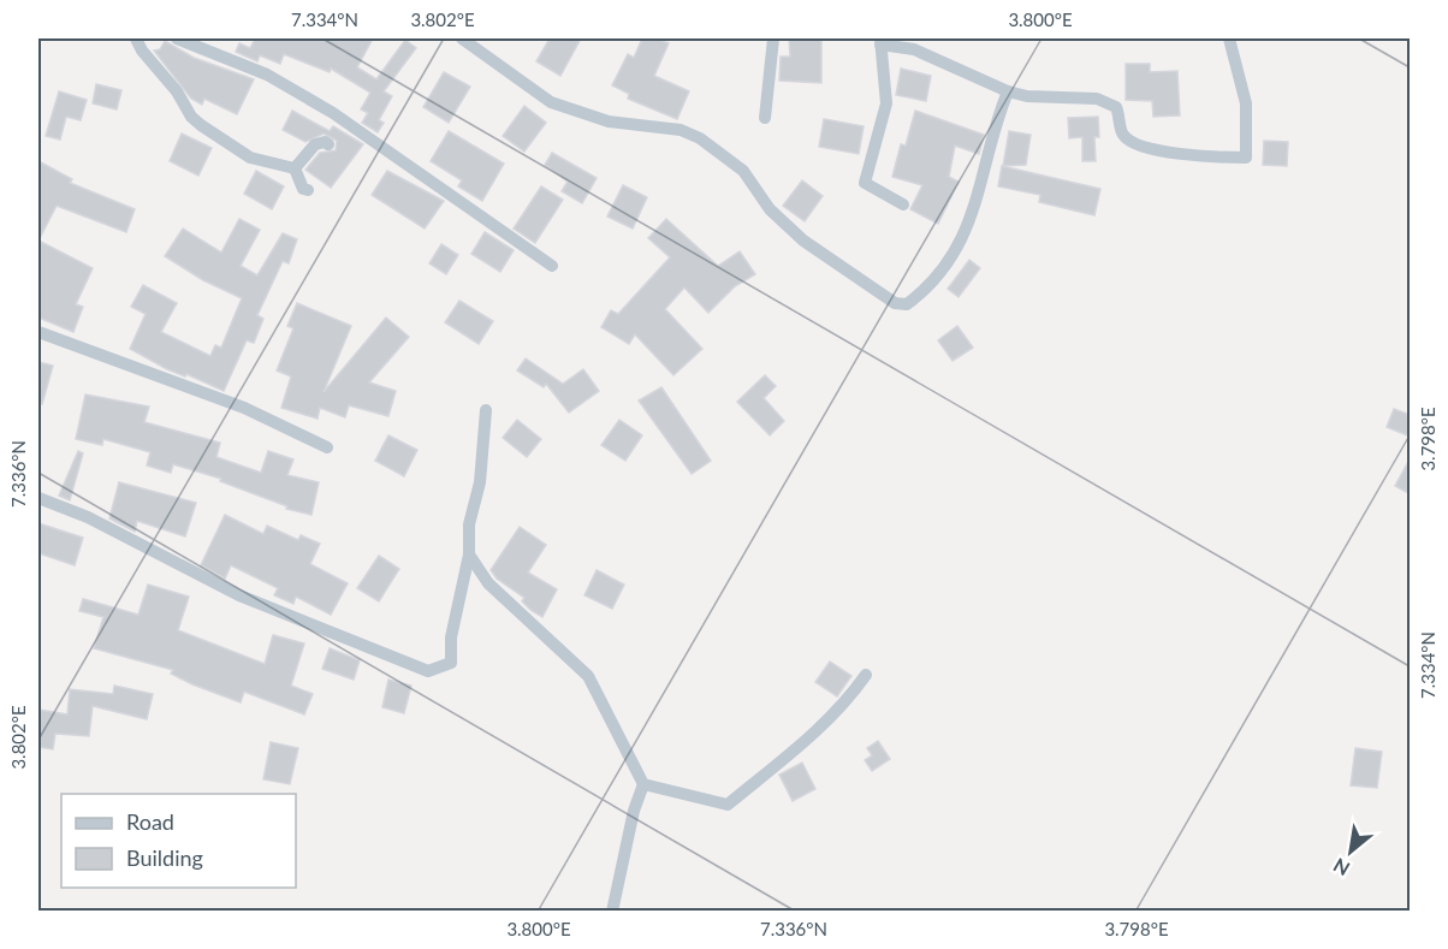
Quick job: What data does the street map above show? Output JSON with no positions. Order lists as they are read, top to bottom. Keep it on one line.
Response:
{"legend":["Road","Building"],"north":"bottom left","coordinates":["7.334°N","3.802°E","3.800°E","3.798°E","7.336°N"]}
